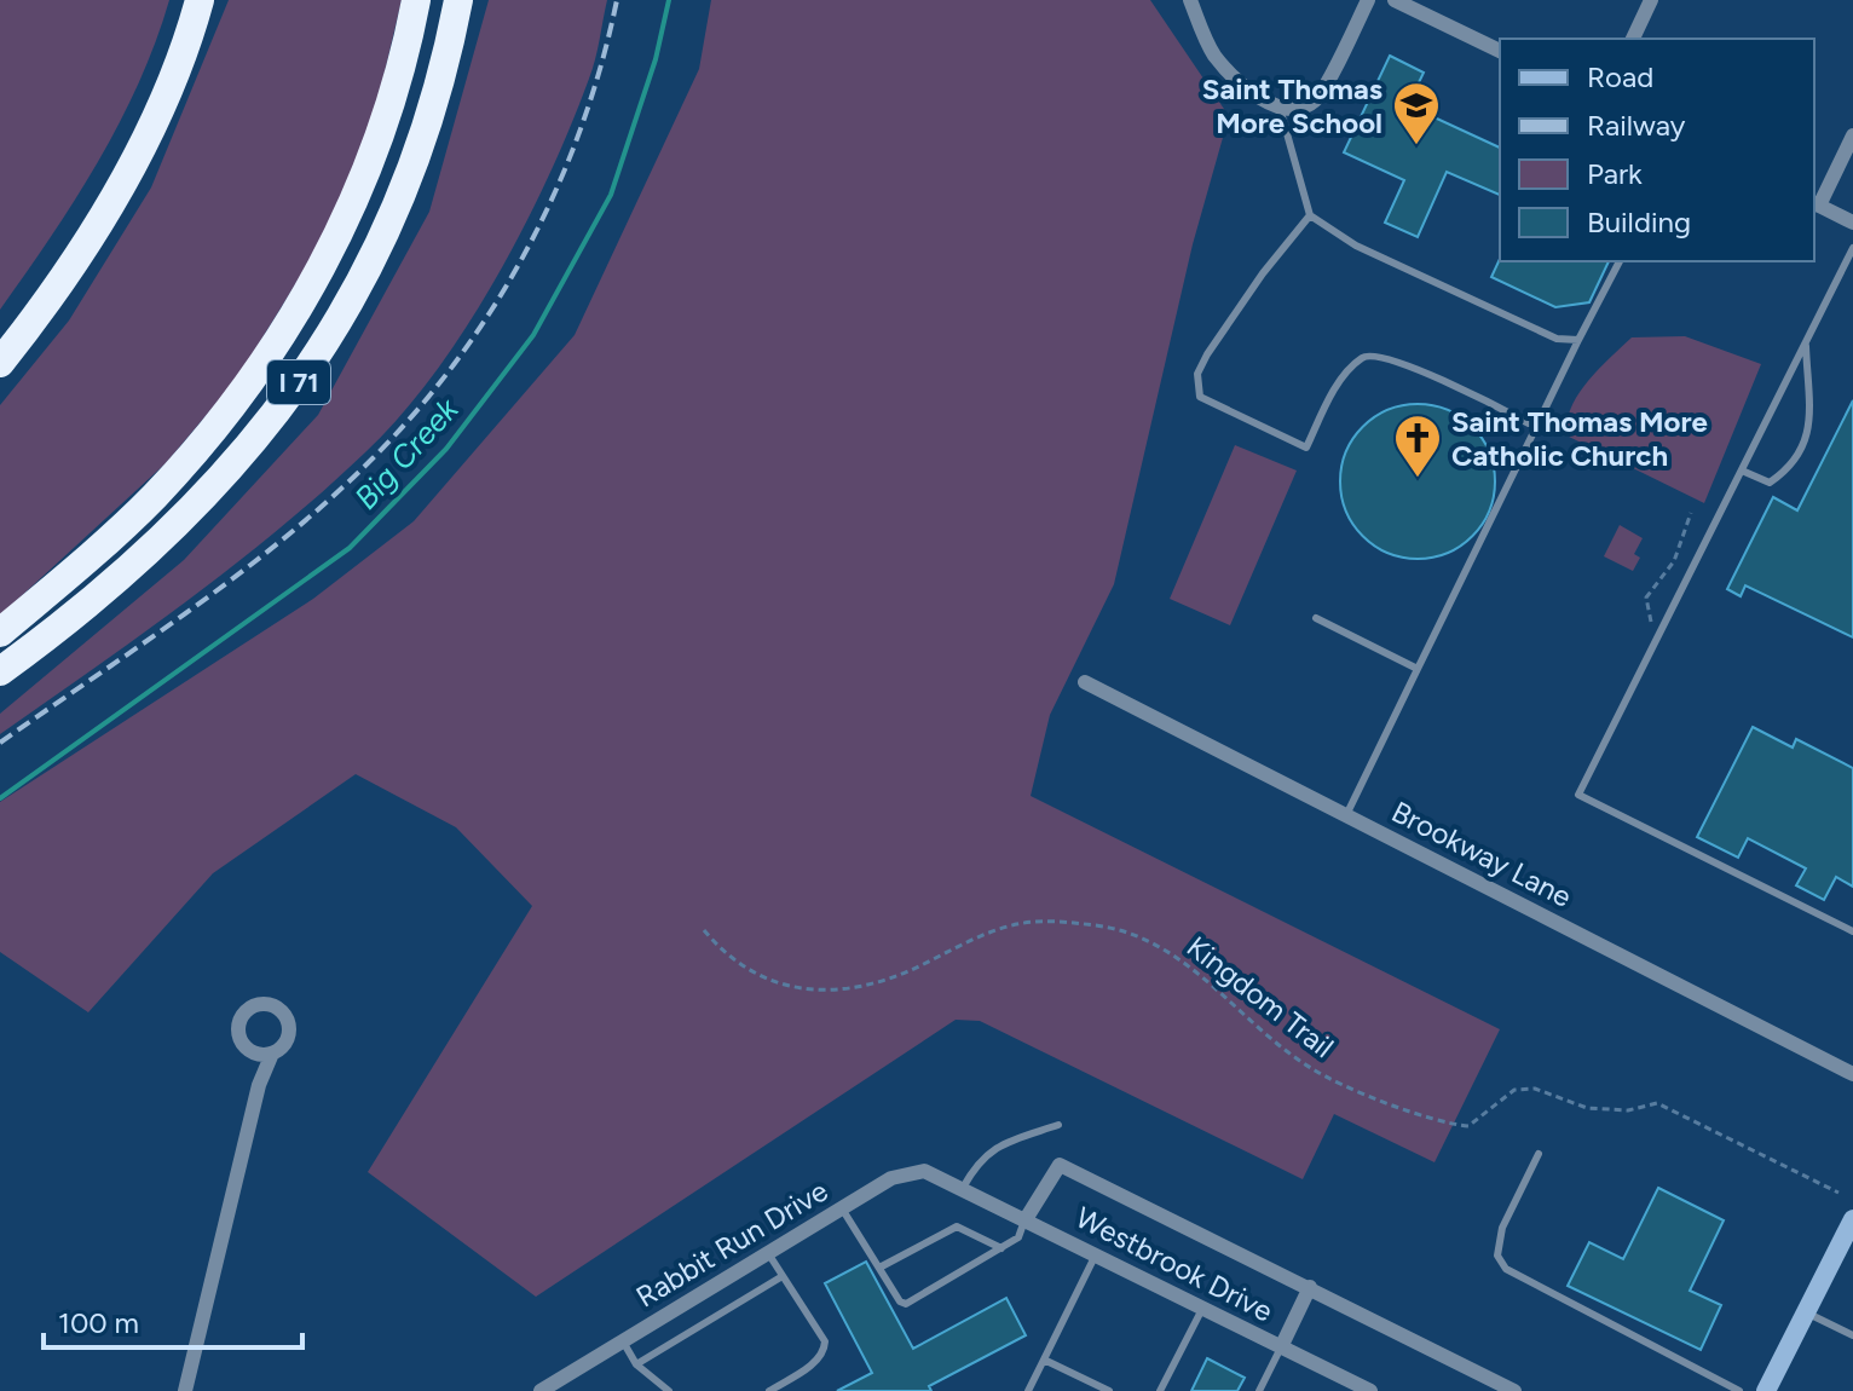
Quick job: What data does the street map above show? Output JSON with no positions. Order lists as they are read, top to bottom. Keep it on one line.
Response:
{"streets":{"highway":["I 71"],"street":["Brookway Lane","Rabbit Run Drive","Westbrook Drive"],"path":["Kingdom Trail"]},"crossings":[["Rabbit Run Drive","Westbrook Drive"]],"water":["Big Creek"],"places":{"school or university":["Saint Thomas More School"],"church":["Saint Thomas More Catholic Church"]},"legend":["Road","Railway","Park","Building"],"scale_bar":"100 m"}
